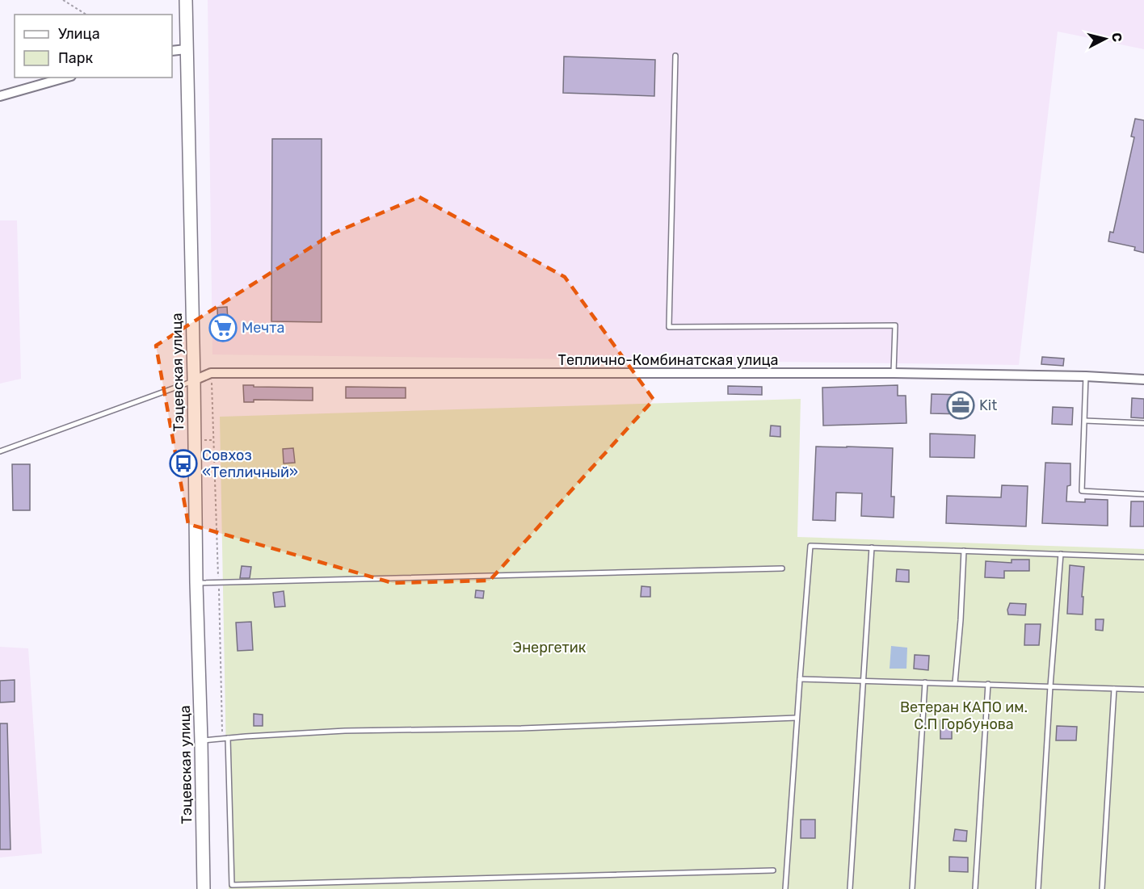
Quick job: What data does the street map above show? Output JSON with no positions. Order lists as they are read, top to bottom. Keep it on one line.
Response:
{"streets":{"main road":["Тэцевская улица"],"street":["Теплично-Комбинатская улица"]},"crossings":[["Теплично-Комбинатская улица","Тэцевская улица"]],"parks":["Энергетик","Ветеран КАПО им. С.П Горбунова"],"places":{"supermarket":["Мечта"],"office":["Kit"],"bus stop":["Совхоз «Тепличный»"]},"legend":["Улица","Парк"],"north":"right"}
